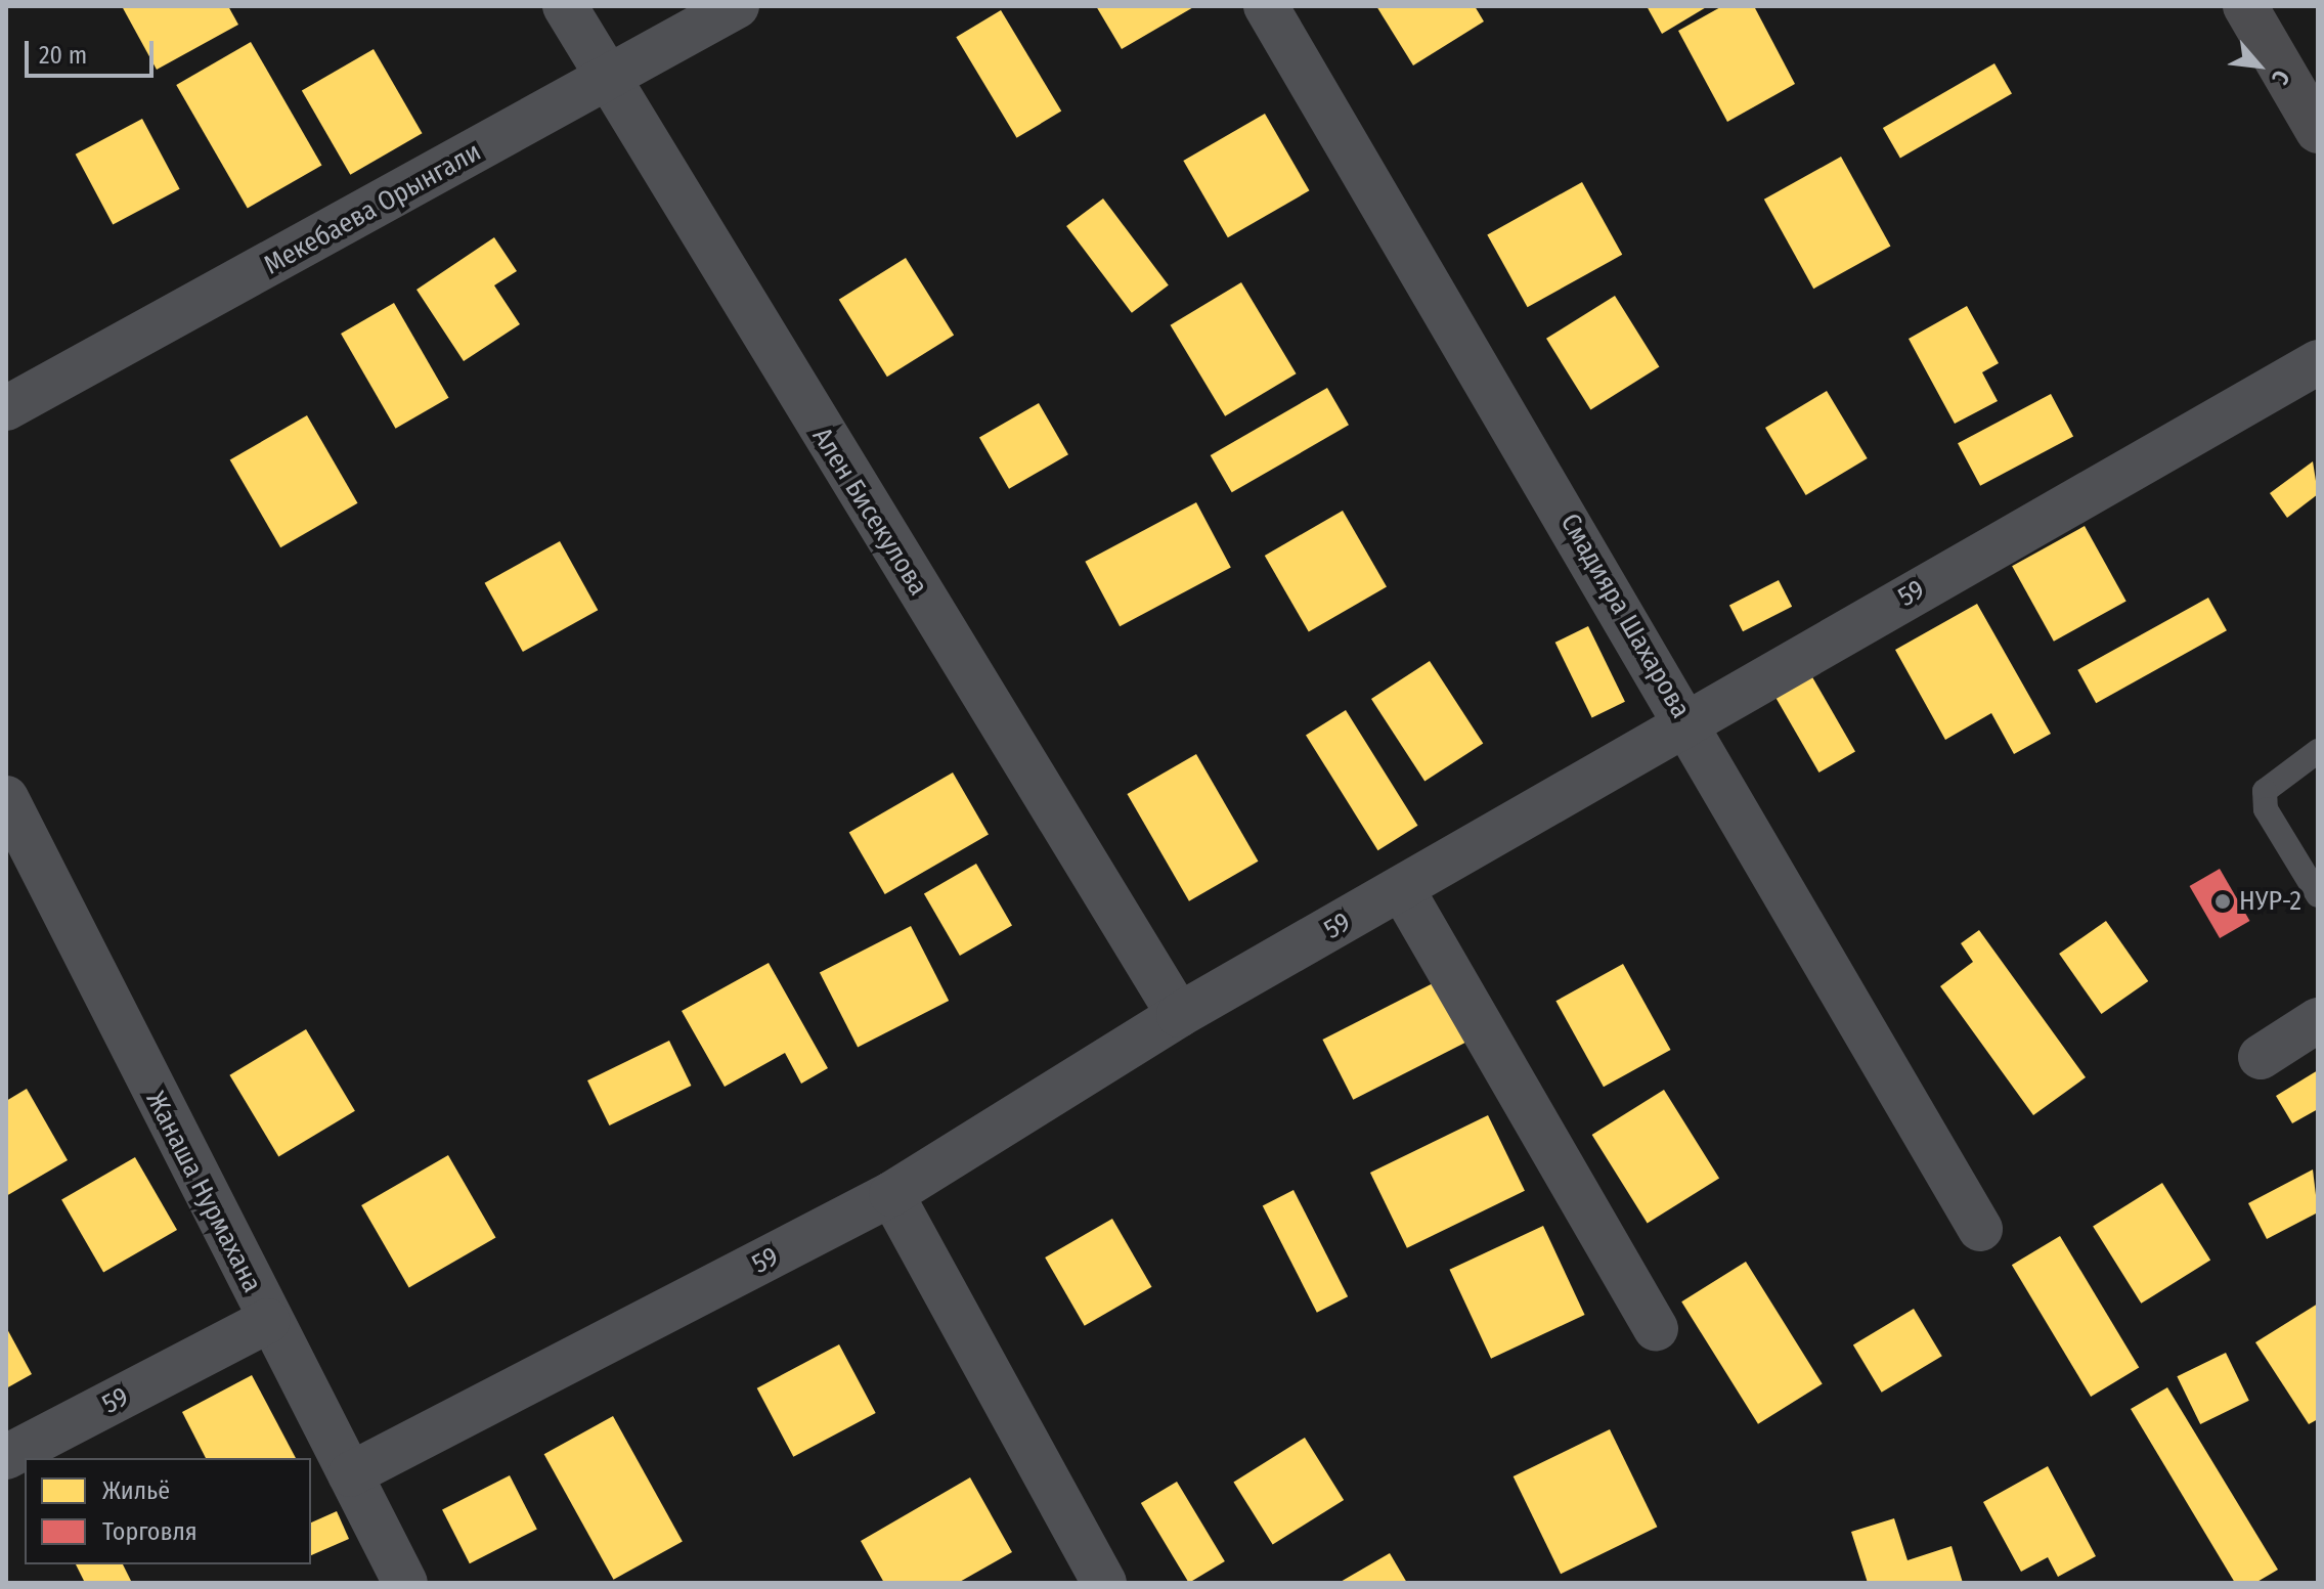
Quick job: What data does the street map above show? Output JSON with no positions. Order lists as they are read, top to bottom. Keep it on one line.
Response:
{"streets":{"street":["Мекебаева Орынгали","Ален Бисекулова","59","Смадияра Шахарова","Жанаша Нурмахана"]},"crossings":[["Мекебаева Орынгали","Ален Бисекулова"],["Ален Бисекулова","59"],["59","Смадияра Шахарова"],["59","Жанаша Нурмахана"]],"places":["НУР-2"],"legend":["Жильё","Торговля"],"scale_bar":"20 m","north":"bottom right"}
